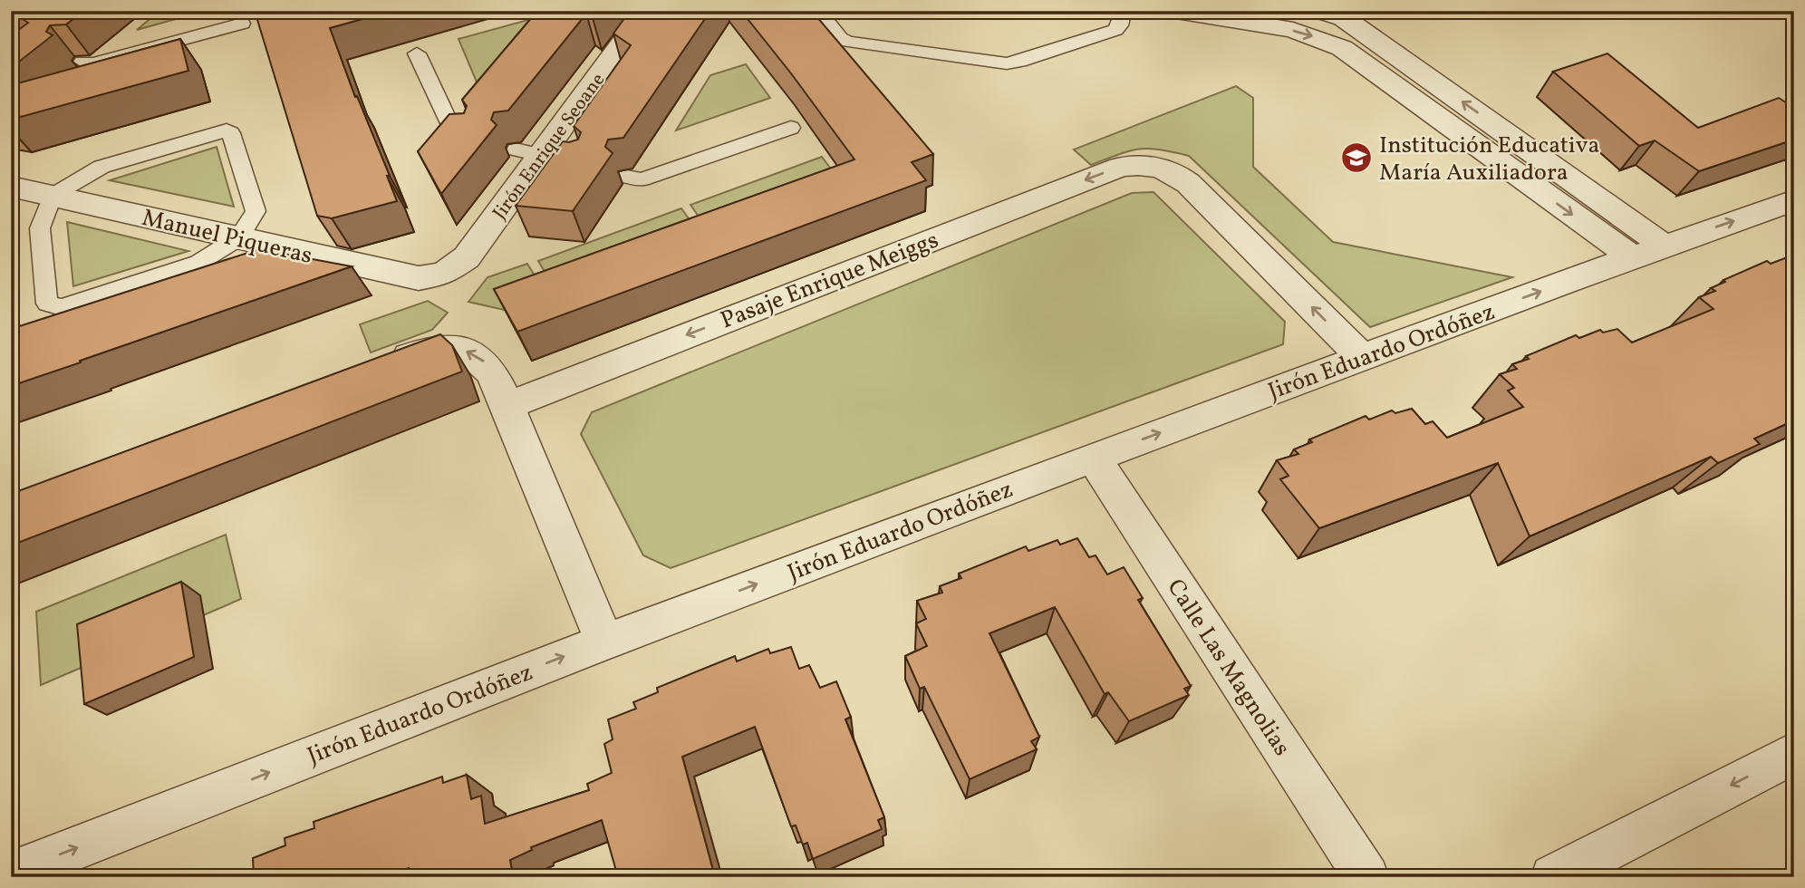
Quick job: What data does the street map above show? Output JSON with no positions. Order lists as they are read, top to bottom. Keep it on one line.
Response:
{"streets":{"street":["Jirón Enrique Seoane","Manuel Piqueras","Pasaje Enrique Meiggs","Jirón Eduardo Ordóñez","Calle Las Magnolias"]},"crossings":[["Jirón Enrique Seoane","Manuel Piqueras"],["Pasaje Enrique Meiggs","Jirón Eduardo Ordóñez"],["Jirón Eduardo Ordóñez","Calle Las Magnolias"]],"one_way":["Pasaje Enrique Meiggs","Jirón Eduardo Ordóñez"],"places":{"school or university":["Institución Educativa María Auxiliadora"]}}
